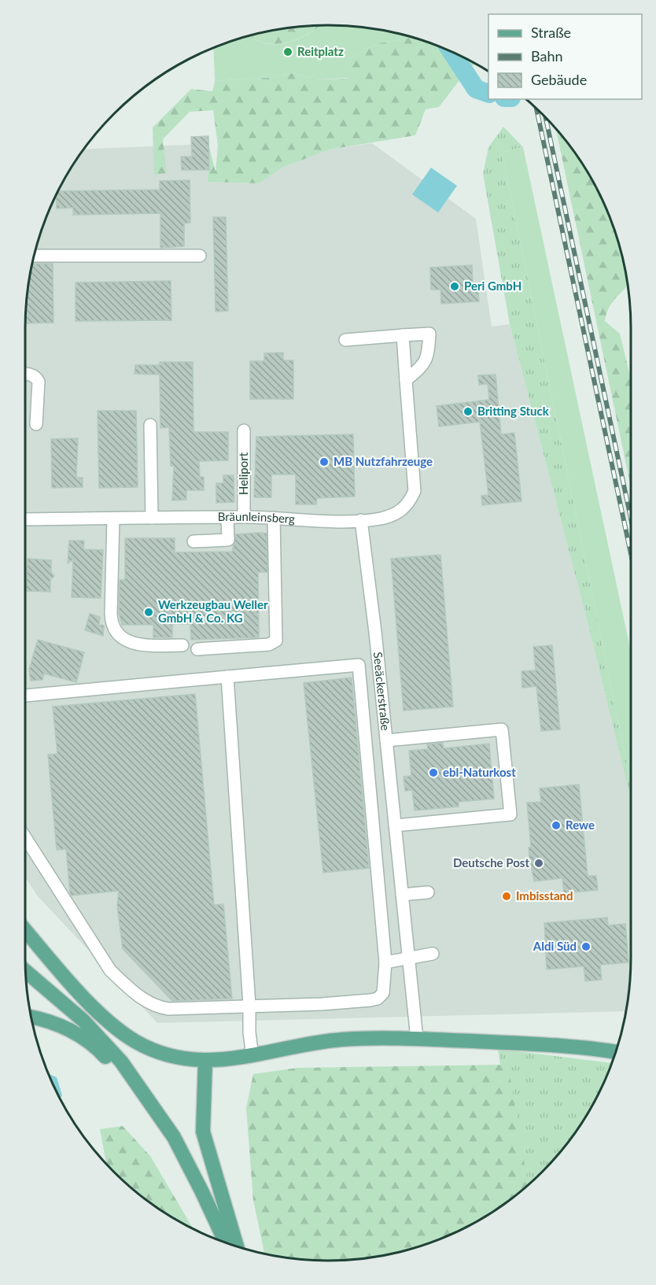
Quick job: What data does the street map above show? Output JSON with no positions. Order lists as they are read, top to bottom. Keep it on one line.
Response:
{"streets":{"street":["Heliport","Bräunleinsberg","Seeäckerstraße"]},"crossings":[["Heliport","Bräunleinsberg"],["Bräunleinsberg","Seeäckerstraße"]],"places":["Reitplatz","Peri GmbH","Britting Stuck","MB Nutzfahrzeuge","Werkzeugbau Weller GmbH & Co. KG","ebl-Naturkost","Rewe","Deutsche Post","Imbisstand","Aldi Süd"],"legend":["Straße","Bahn","Gebäude"]}
